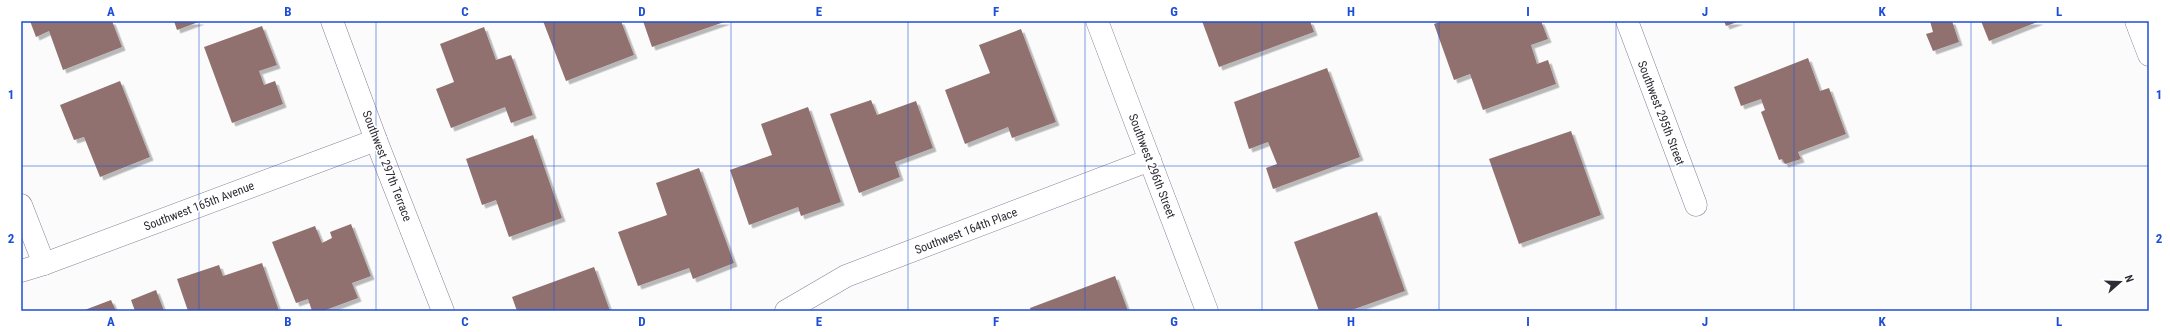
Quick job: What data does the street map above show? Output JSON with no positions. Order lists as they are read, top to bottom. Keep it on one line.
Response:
{"streets":{"street":["Southwest 295th Street","Southwest 297th Terrace","Southwest 296th Street","Southwest 165th Avenue","Southwest 164th Place"]},"crossings":[["Southwest 297th Terrace","Southwest 165th Avenue"],["Southwest 296th Street","Southwest 164th Place"]],"north":"right","grid":{"columns":["A","B","C","D","E","F","G","H","I","J","K","L"],"rows":["1","2"]}}
